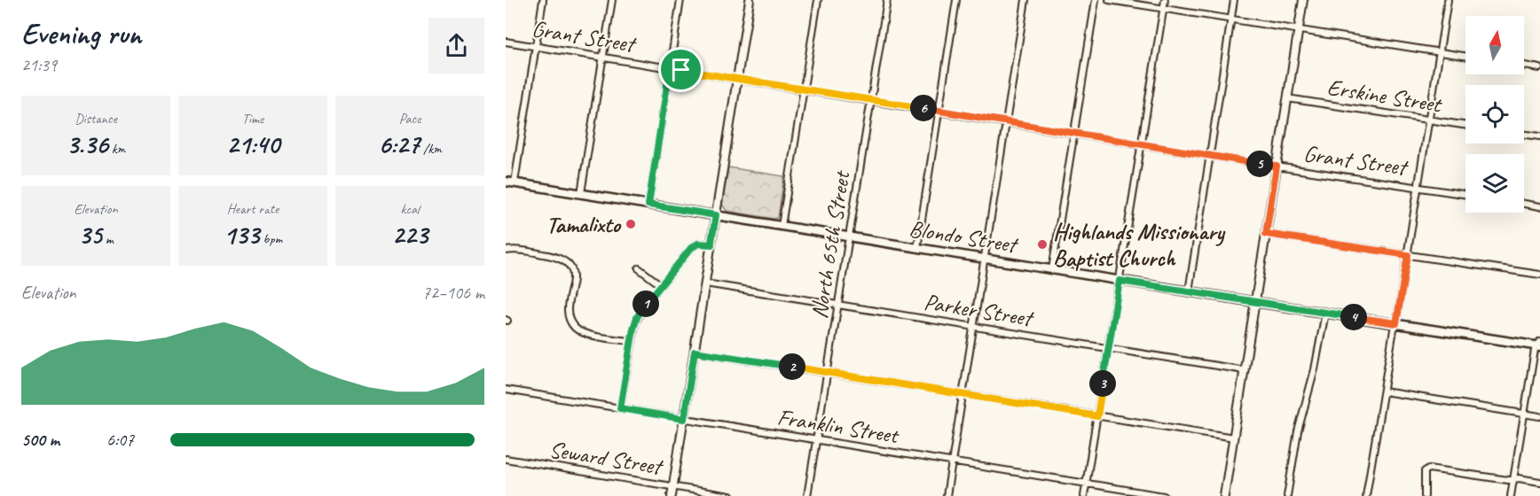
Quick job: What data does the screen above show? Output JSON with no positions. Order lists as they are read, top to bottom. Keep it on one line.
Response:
{"streets":{"main road":["Blondo Street"],"street":["Grant Street","Erskine Street","North 65th Street","Parker Street","Franklin Street","Seward Street"]},"crossings":[["Grant Street","North 65th Street"],["Blondo Street","North 65th Street"],["North 65th Street","Parker Street"],["North 65th Street","Franklin Street"]],"places":["Tamalixto","Highlands Missionary Baptist Church"],"north":"top","page":{"heading":["Evening run","21:39"],"stats":[["Distance","3.36 km"],["Time","21:40"],["Pace","6:27 /km"],["Elevation","35 m"],["Heart rate","133 bpm"],["kcal","223"]],"pins":["6","5","1","4","2","3"],"chart":["Elevation","72–106 m"],"list":[{"name":"500 m","note":"6:07"}]}}
